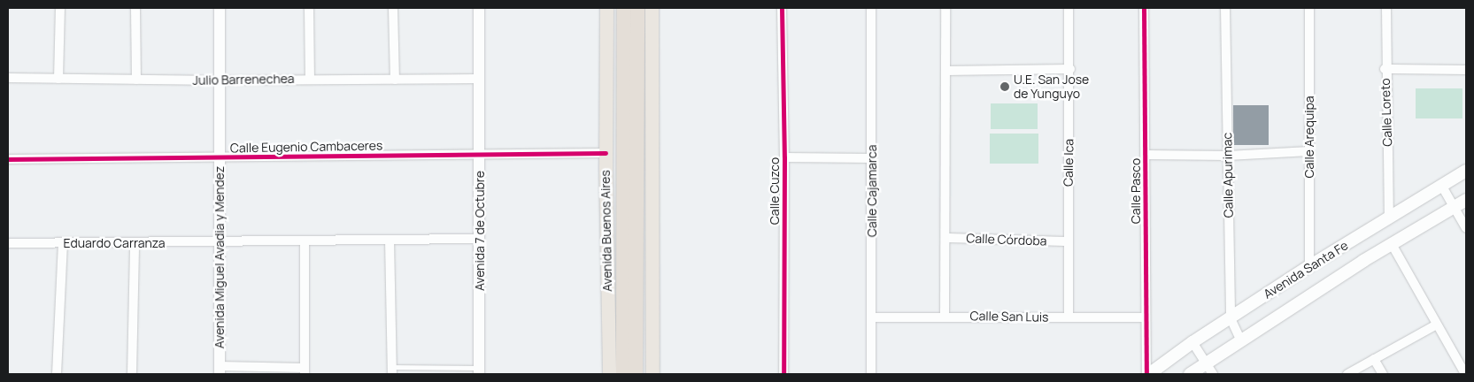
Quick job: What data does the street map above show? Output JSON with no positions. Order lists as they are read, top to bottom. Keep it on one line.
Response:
{"streets":{"highway":["Avenida Buenos Aires"],"main road":["Avenida Santa Fe"],"street":["Julio Barrenechea","Calle Loreto","Calle Arequipa","Calle Eugenio Cambaceres","Calle Ica","Calle Apurimac","Calle Cuzco","Calle Cajamarca","Calle Pasco","Avenida 7 de Octubre","Calle Córdoba","Eduardo Carranza","Avenida Miguel Avadia y Mendez","Calle San Luis"]},"crossings":[["Julio Barrenechea","Avenida 7 de Octubre"],["Julio Barrenechea","Avenida Miguel Avadia y Mendez"],["Calle Loreto","Avenida Santa Fe"],["Calle Arequipa","Avenida Santa Fe"],["Calle Eugenio Cambaceres","Avenida 7 de Octubre"],["Calle Eugenio Cambaceres","Avenida Buenos Aires"],["Calle Eugenio Cambaceres","Avenida Miguel Avadia y Mendez"],["Calle Ica","Calle Córdoba"],["Calle Ica","Calle San Luis"],["Calle Apurimac","Avenida Santa Fe"],["Calle Cajamarca","Calle San Luis"],["Calle Pasco","Avenida Santa Fe"],["Calle Pasco","Calle San Luis"],["Avenida 7 de Octubre","Eduardo Carranza"],["Eduardo Carranza","Avenida Miguel Avadia y Mendez"]],"places":["U.E. San Jose de Yunguyo"]}
